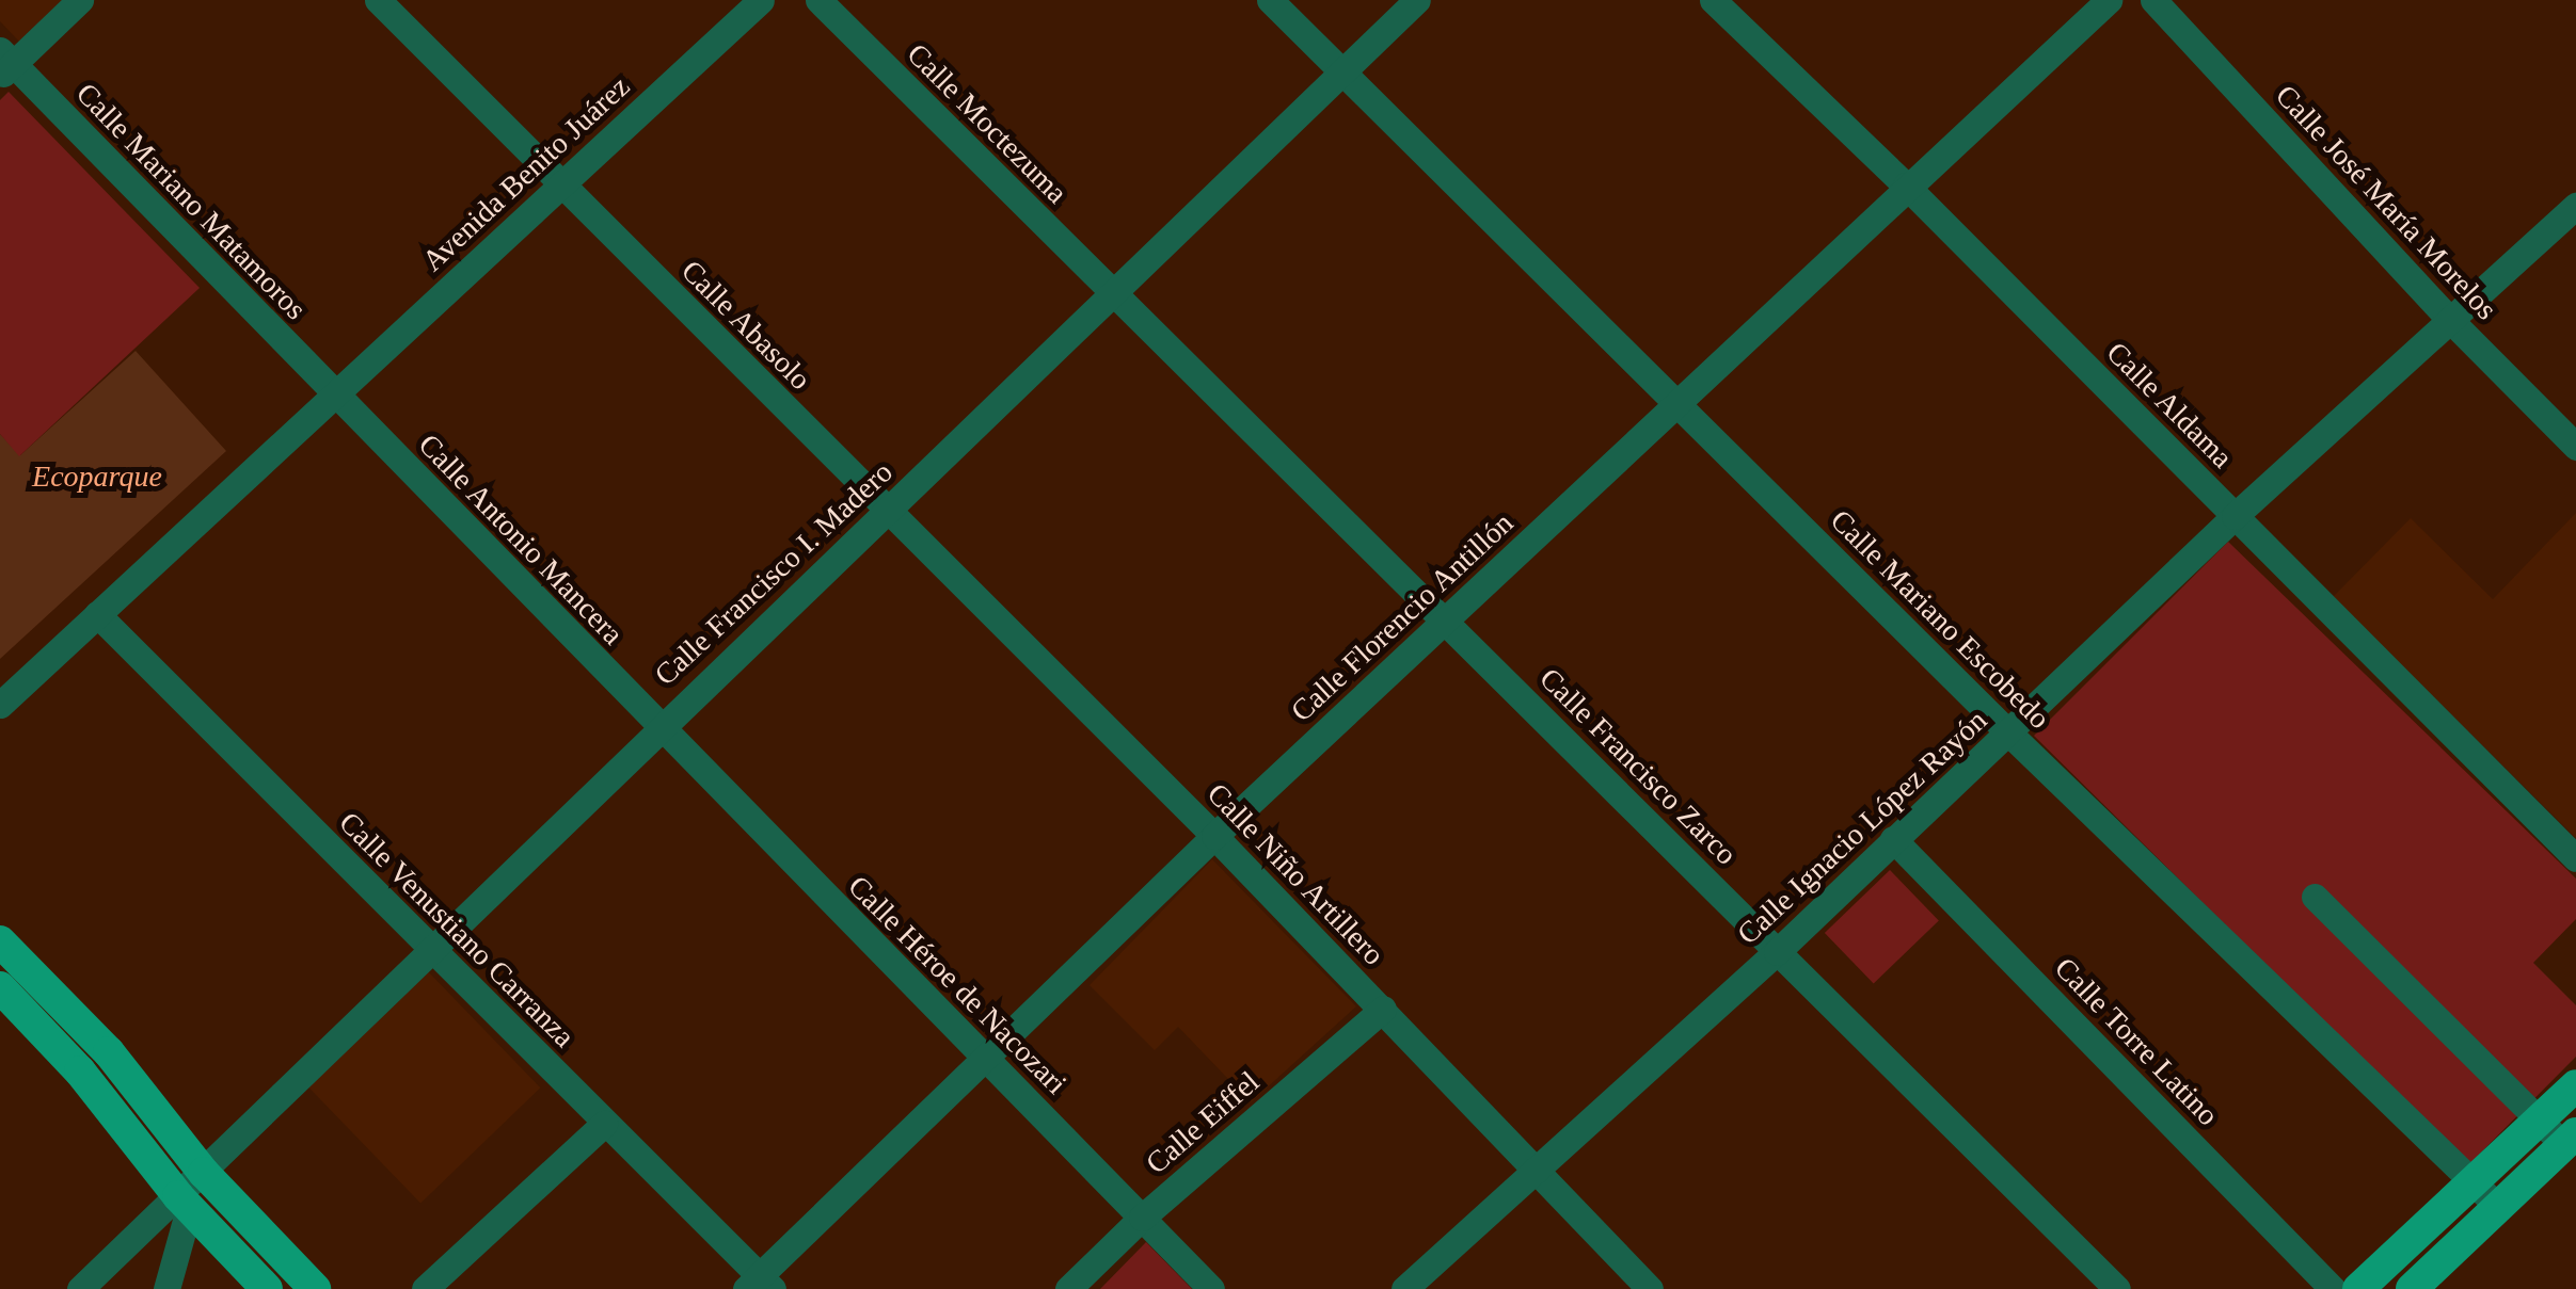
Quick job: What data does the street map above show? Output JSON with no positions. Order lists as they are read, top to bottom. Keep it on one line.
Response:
{"streets":{"street":["Calle Moctezuma","Avenida Benito Juárez","Calle Mariano Matamoros","Calle José María Morelos","Calle Abasolo","Calle Aldama","Calle Antonio Mancera","Calle Francisco I. Madero","Calle Florencio Antillón","Calle Mariano Escobedo","Calle Francisco Zarco","Calle Ignacio López Rayón","Calle Niño Artillero","Calle Venustiano Carranza","Calle Héroe de Nacozari","Calle Torre Latino","Calle Eiffel"]},"crossings":[["Calle Moctezuma","Calle Francisco I. Madero"],["Calle Moctezuma","Calle Francisco Zarco"],["Avenida Benito Juárez","Calle Mariano Matamoros"],["Avenida Benito Juárez","Calle Abasolo"],["Avenida Benito Juárez","Calle Antonio Mancera"],["Avenida Benito Juárez","Calle Venustiano Carranza"],["Calle Mariano Matamoros","Calle Antonio Mancera"],["Calle José María Morelos","Calle Ignacio López Rayón"],["Calle Abasolo","Calle Francisco I. Madero"],["Calle Abasolo","Calle Niño Artillero"],["Calle Aldama","Calle Florencio Antillón"],["Calle Aldama","Calle Ignacio López Rayón"],["Calle Antonio Mancera","Calle Francisco I. Madero"],["Calle Antonio Mancera","Calle Héroe de Nacozari"],["Calle Francisco I. Madero","Calle Mariano Escobedo"],["Calle Francisco I. Madero","Calle Francisco Zarco"],["Calle Francisco I. Madero","Calle Niño Artillero"],["Calle Francisco I. Madero","Calle Venustiano Carranza"],["Calle Francisco I. Madero","Calle Héroe de Nacozari"],["Calle Florencio Antillón","Calle Mariano Escobedo"],["Calle Florencio Antillón","Calle Francisco Zarco"],["Calle Florencio Antillón","Calle Niño Artillero"],["Calle Florencio Antillón","Calle Venustiano Carranza"],["Calle Florencio Antillón","Calle Héroe de Nacozari"],["Calle Mariano Escobedo","Calle Ignacio López Rayón"],["Calle Francisco Zarco","Calle Ignacio López Rayón"],["Calle Ignacio López Rayón","Calle Niño Artillero"],["Calle Ignacio López Rayón","Calle Torre Latino"],["Calle Niño Artillero","Calle Eiffel"],["Calle Héroe de Nacozari","Calle Eiffel"]],"parks":["Ecoparque"]}
